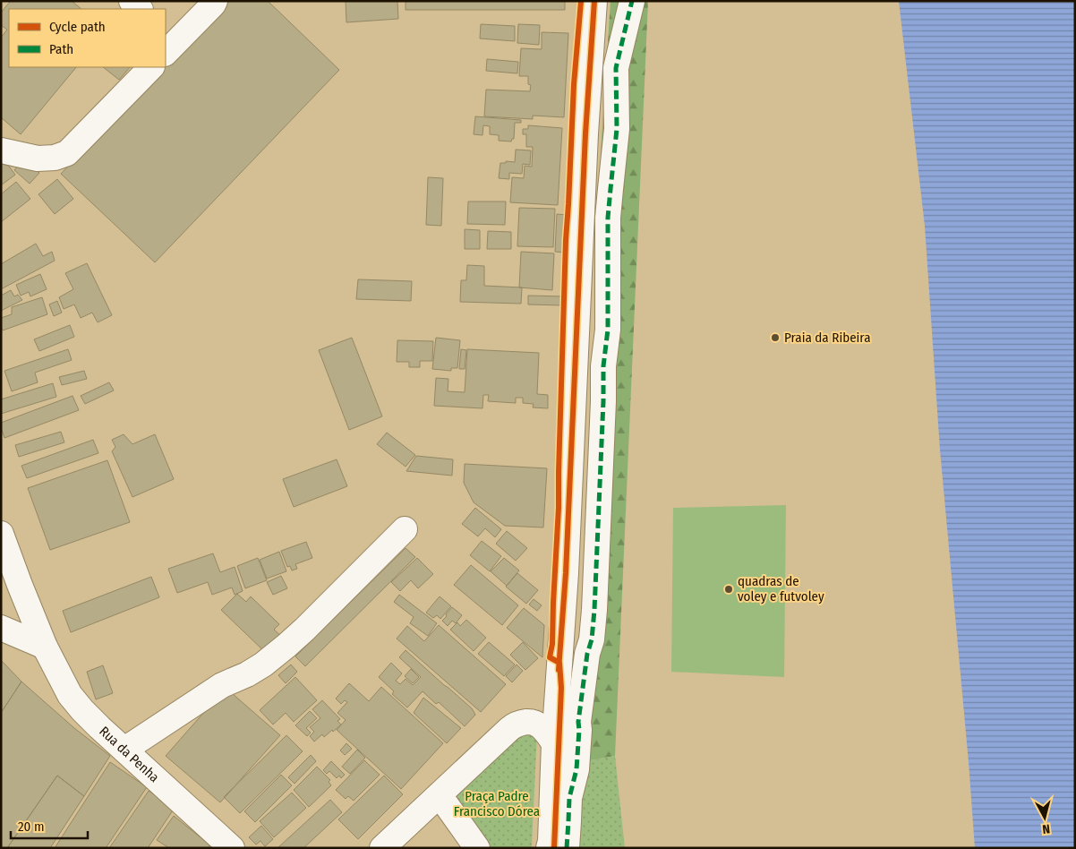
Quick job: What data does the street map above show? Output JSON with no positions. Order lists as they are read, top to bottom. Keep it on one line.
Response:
{"streets":{"street":["Rua da Penha"]},"parks":["Praça Padre Francisco Dórea"],"places":["Praia da Ribeira","quadras de voley e futvoley"],"legend":["Cycle path","Path"],"scale_bar":"20 m","north":"bottom"}
